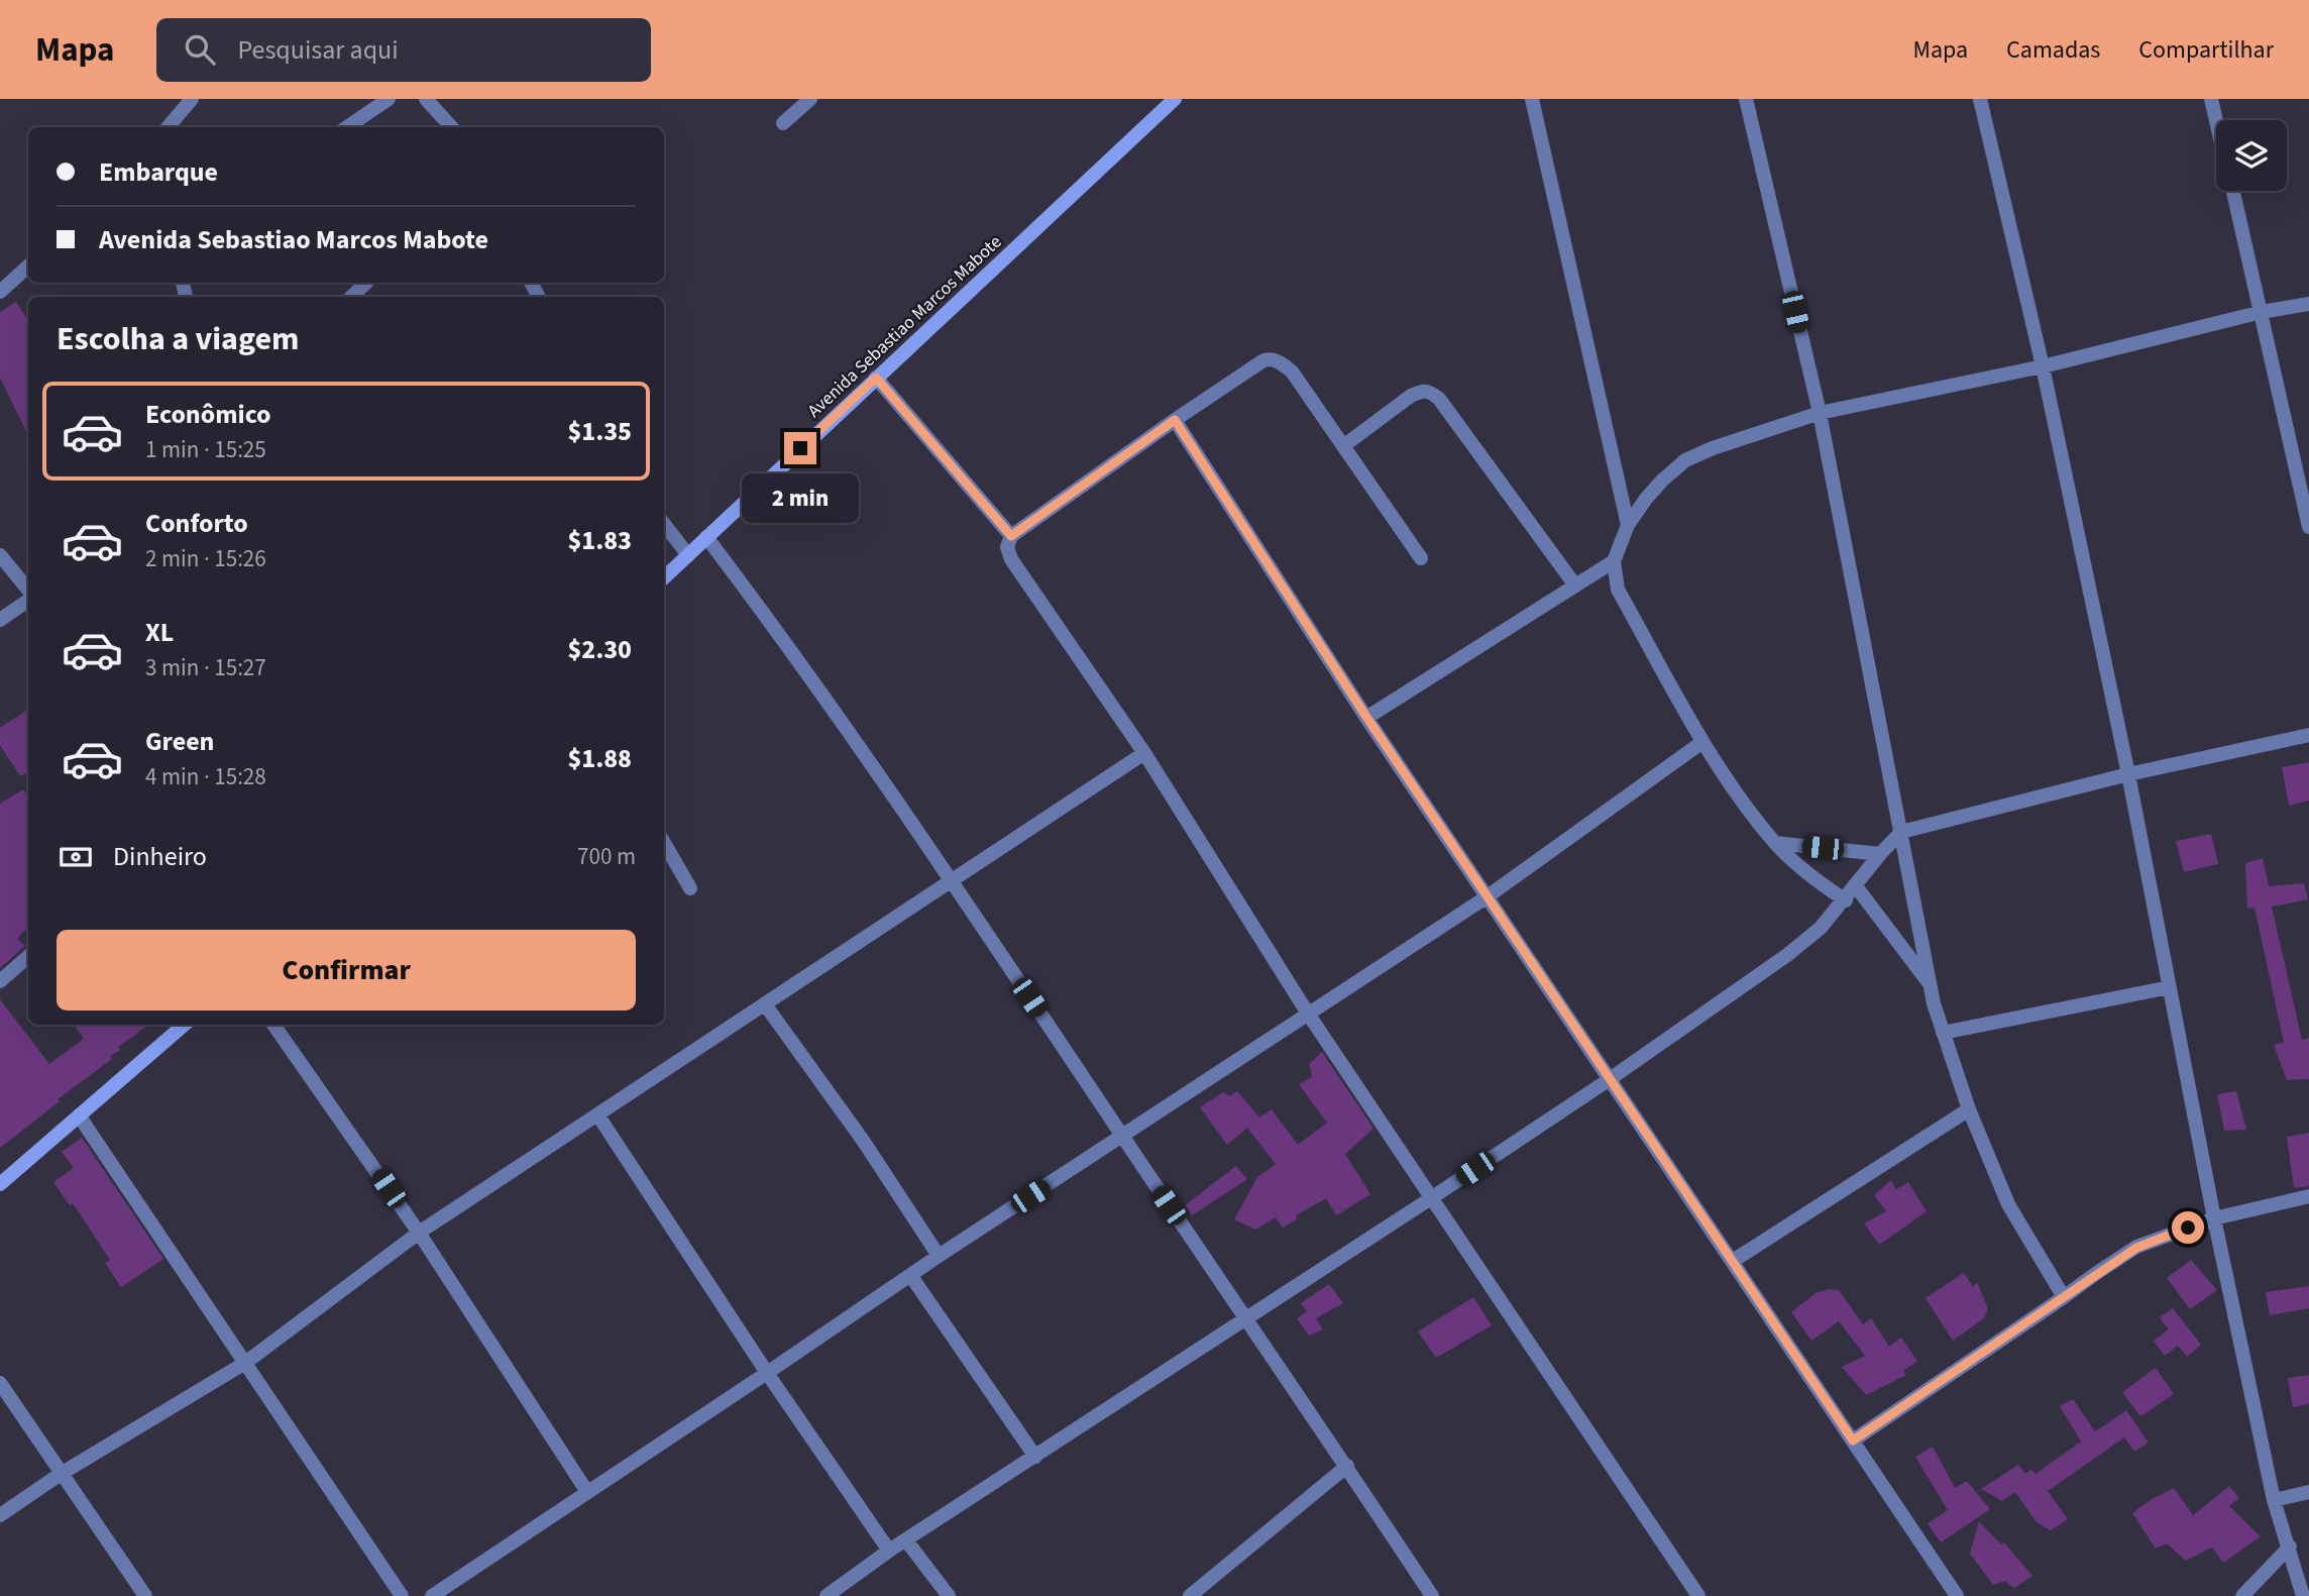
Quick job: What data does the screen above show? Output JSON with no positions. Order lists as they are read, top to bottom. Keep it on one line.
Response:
{"streets":{"main road":["Avenida Sebastiao Marcos Mabote"]},"page":{"header":"Mapa","search":"Pesquisar aqui","nav":["Mapa","Camadas","Compartilhar"],"banner":["Embarque","Avenida Sebastiao Marcos Mabote"],"heading":"Escolha a viagem","list":[{"name":"Econômico","note":"1 min · 15:25","value":"$1.35"},{"name":"Conforto","note":"2 min · 15:26","value":"$1.83"},{"name":"XL","note":"3 min · 15:27","value":"$2.30"},{"name":"Green","note":"4 min · 15:28","value":"$1.88"}],"bubble":"2 min","pay":["Dinheiro","700 m"],"buttons":"Confirmar"}}
